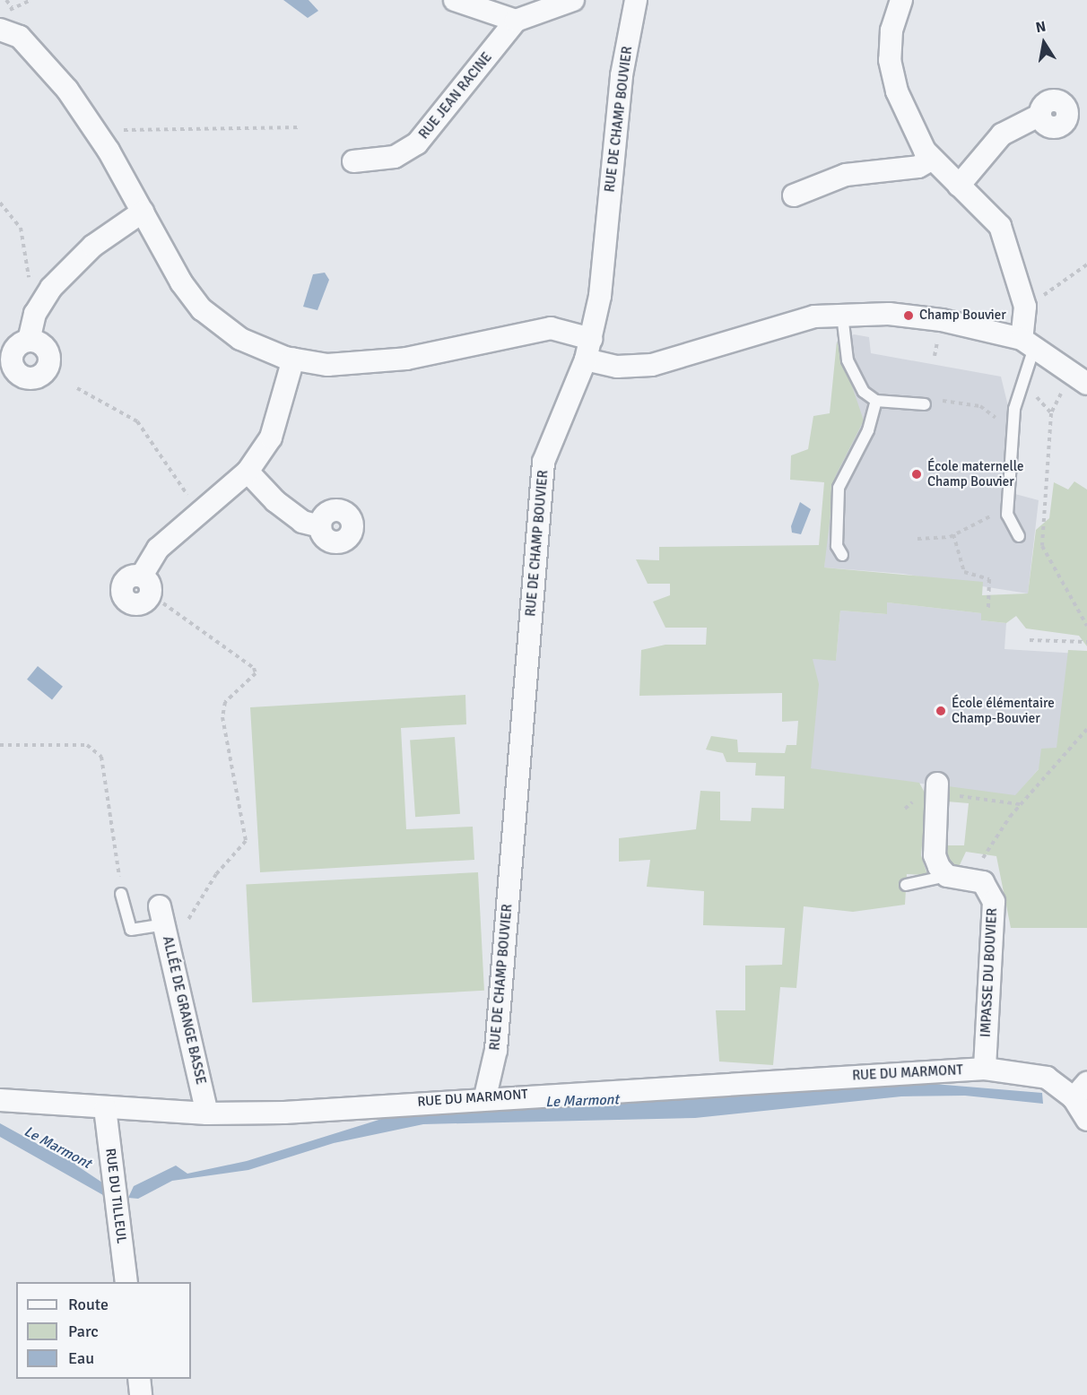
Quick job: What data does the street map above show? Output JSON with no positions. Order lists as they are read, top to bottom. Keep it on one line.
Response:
{"streets":{"street":["RUE JEAN RACINE","RUE DE CHAMP BOUVIER","IMPASSE DU BOUVIER","ALLÉE DE GRANGE BASSE","RUE DU MARMONT","RUE DU TILLEUL"]},"crossings":[["RUE DE CHAMP BOUVIER","RUE DU MARMONT"],["IMPASSE DU BOUVIER","RUE DU MARMONT"],["ALLÉE DE GRANGE BASSE","RUE DU MARMONT"],["RUE DU MARMONT","RUE DU TILLEUL"]],"water":["Le Marmont"],"places":["Champ Bouvier","École maternelle Champ Bouvier","École élémentaire Champ-Bouvier"],"legend":["Route","Parc","Eau"],"north":"top"}
